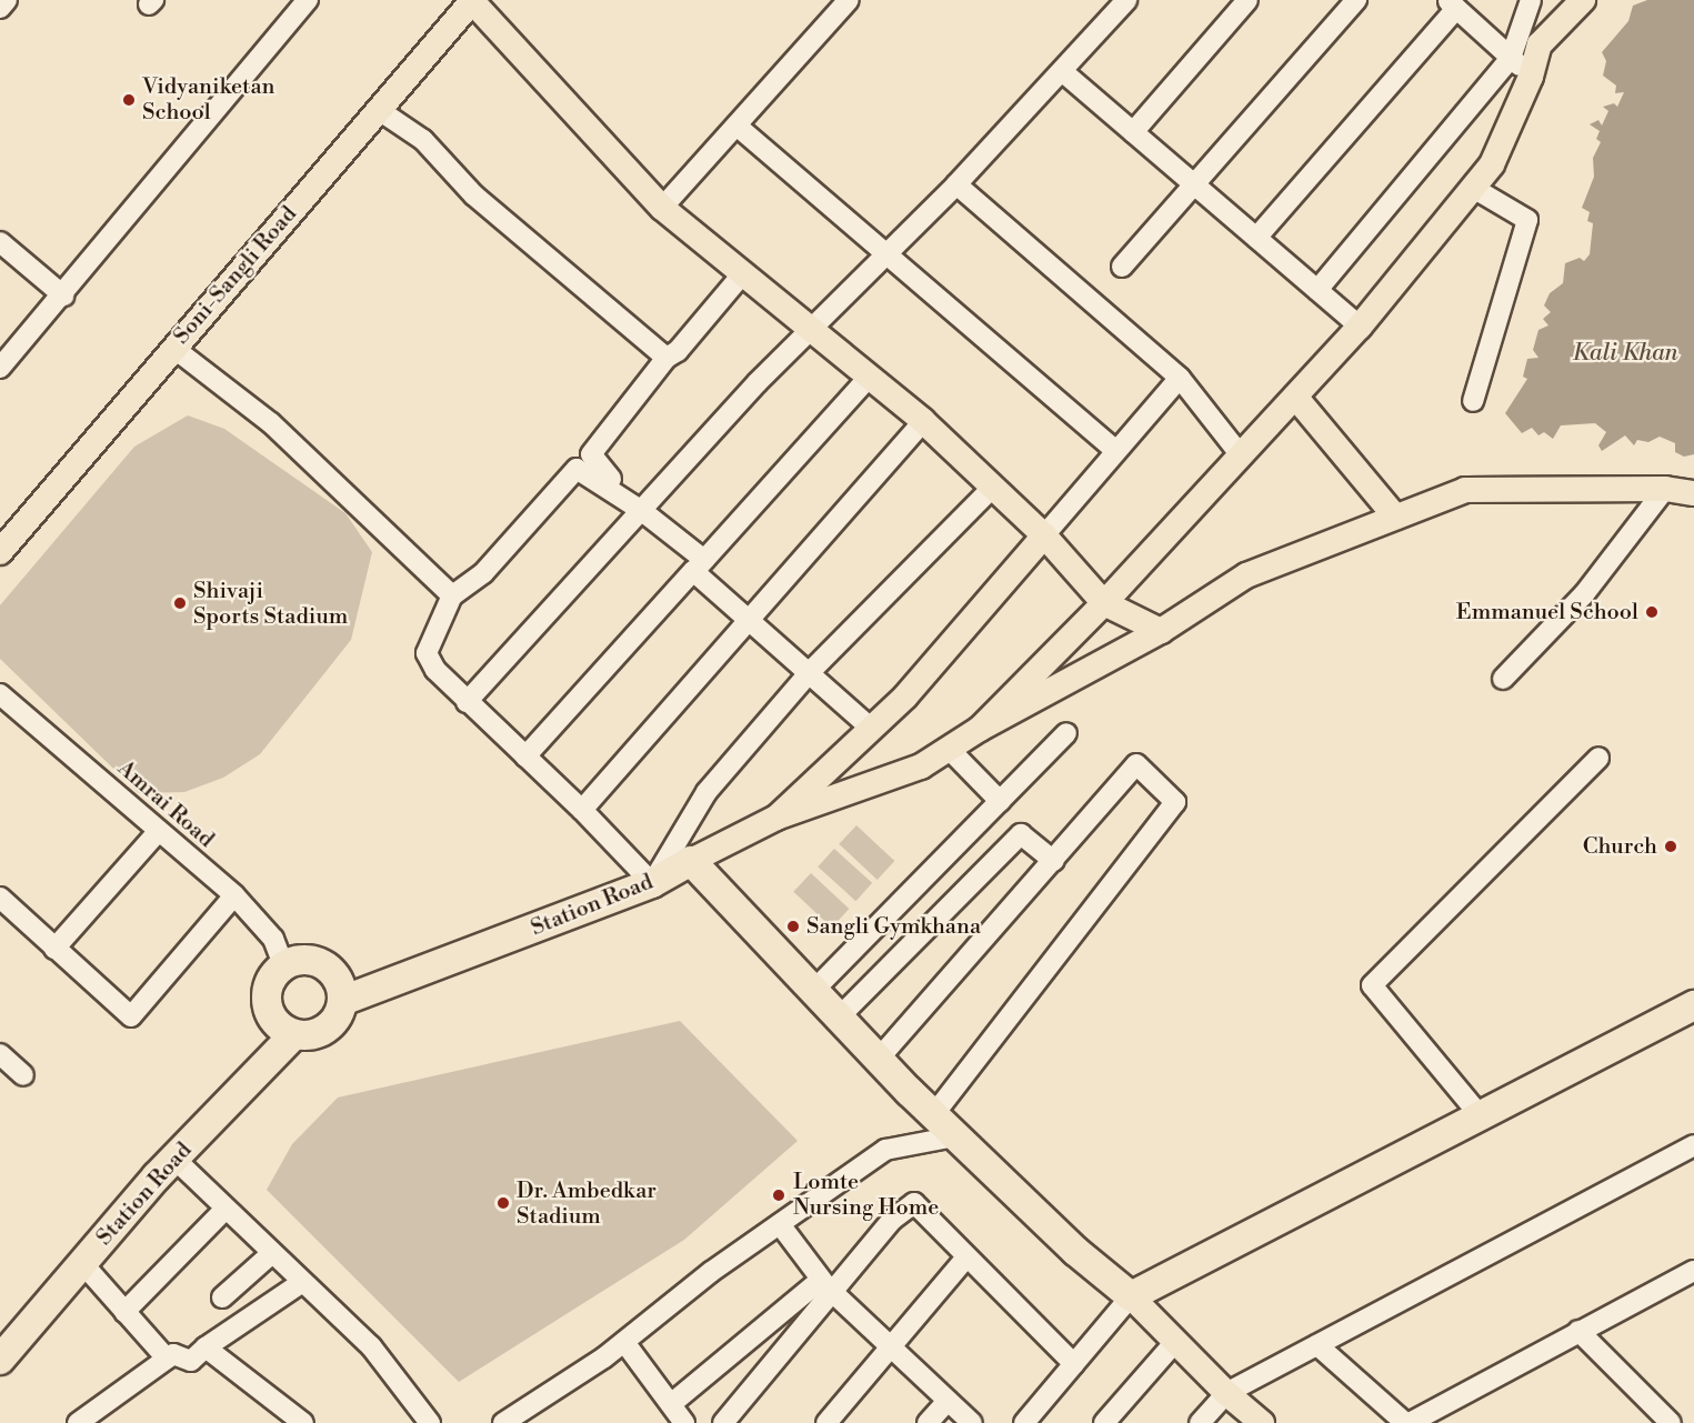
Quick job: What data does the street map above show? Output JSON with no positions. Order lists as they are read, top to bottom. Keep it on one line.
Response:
{"streets":{"highway":["Station Road"],"main road":["Soni-Sangli Road"],"street":["Amrai Road"]},"crossings":[["Amrai Road","Station Road"]],"water":["Kali Khan"],"places":["Vidyaniketan School","Shivaji Sports Stadium","Emmanuel School","Church","Sangli Gymkhana","Lomte Nursing Home","Dr. Ambedkar Stadium"]}
